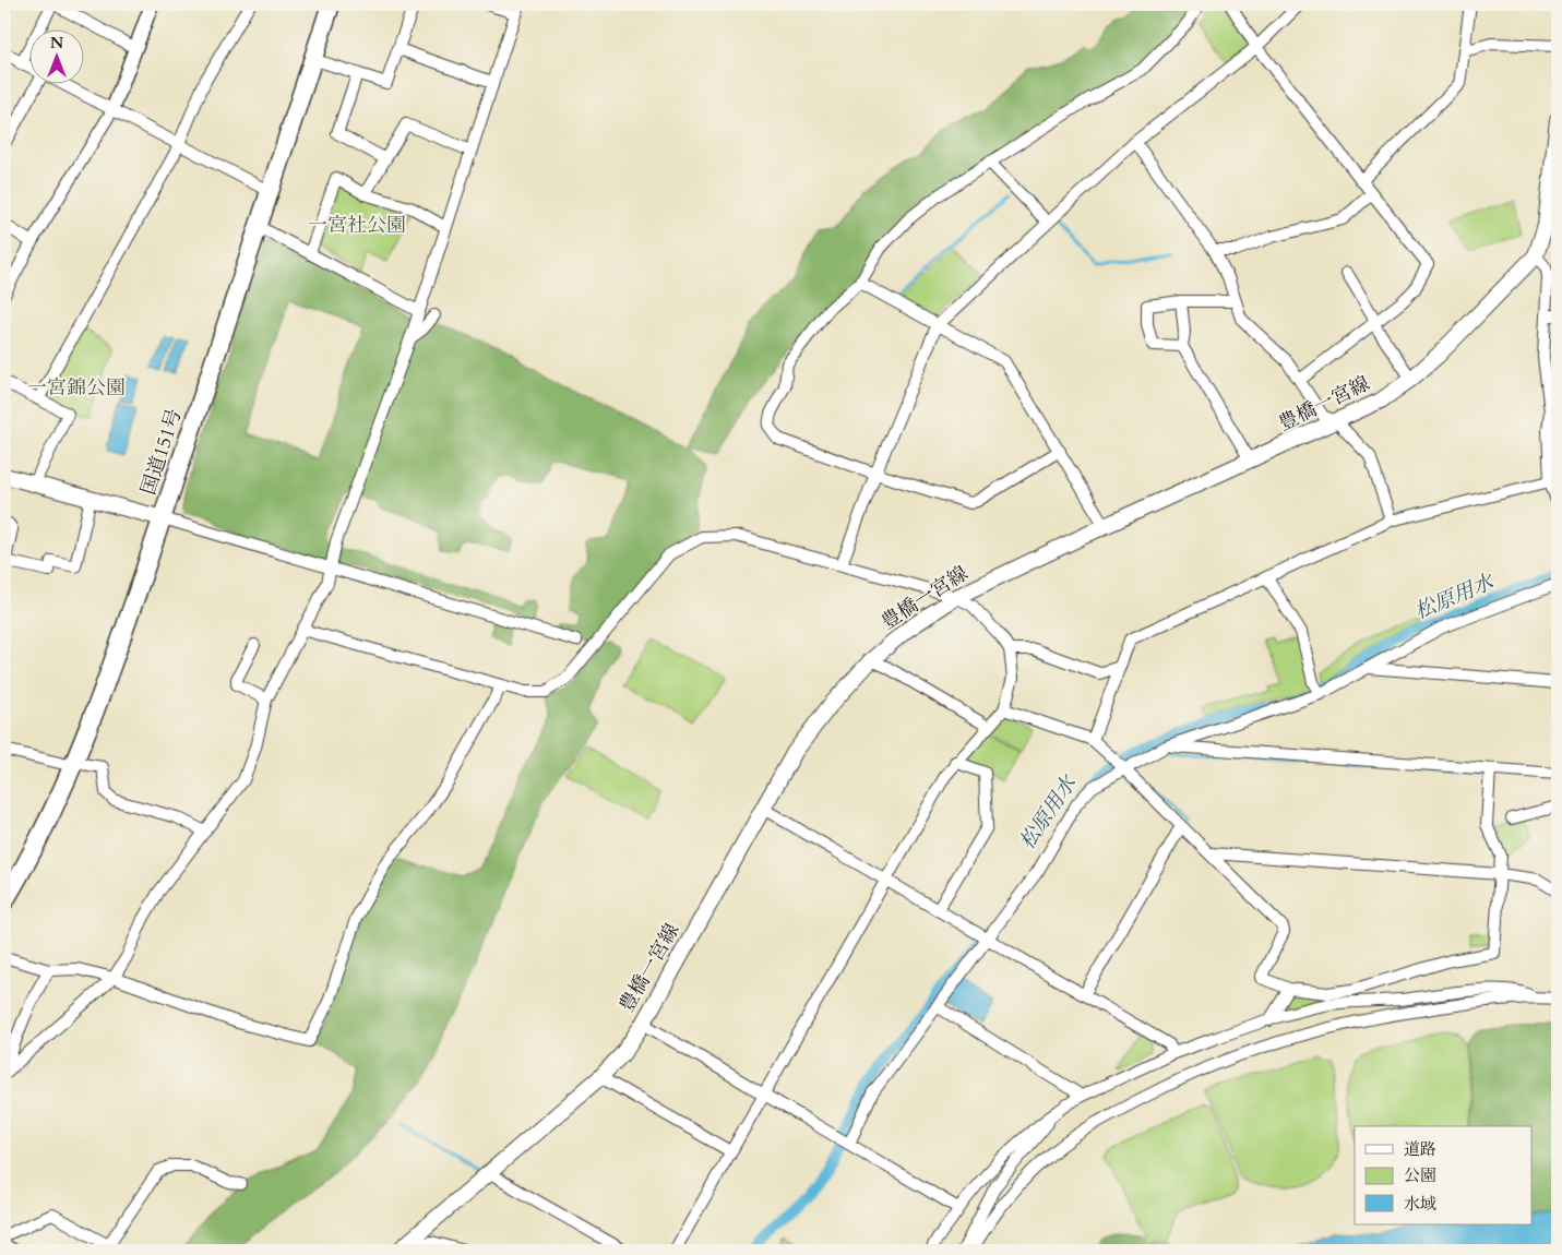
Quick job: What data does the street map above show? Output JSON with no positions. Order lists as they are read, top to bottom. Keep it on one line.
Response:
{"streets":{"highway":["国道151号"],"main road":["豊橋一宮線"]},"water":["松原用水"],"parks":["一宮社公園","一宮錦公園"],"legend":["道路","公園","水域"],"north":"top"}
